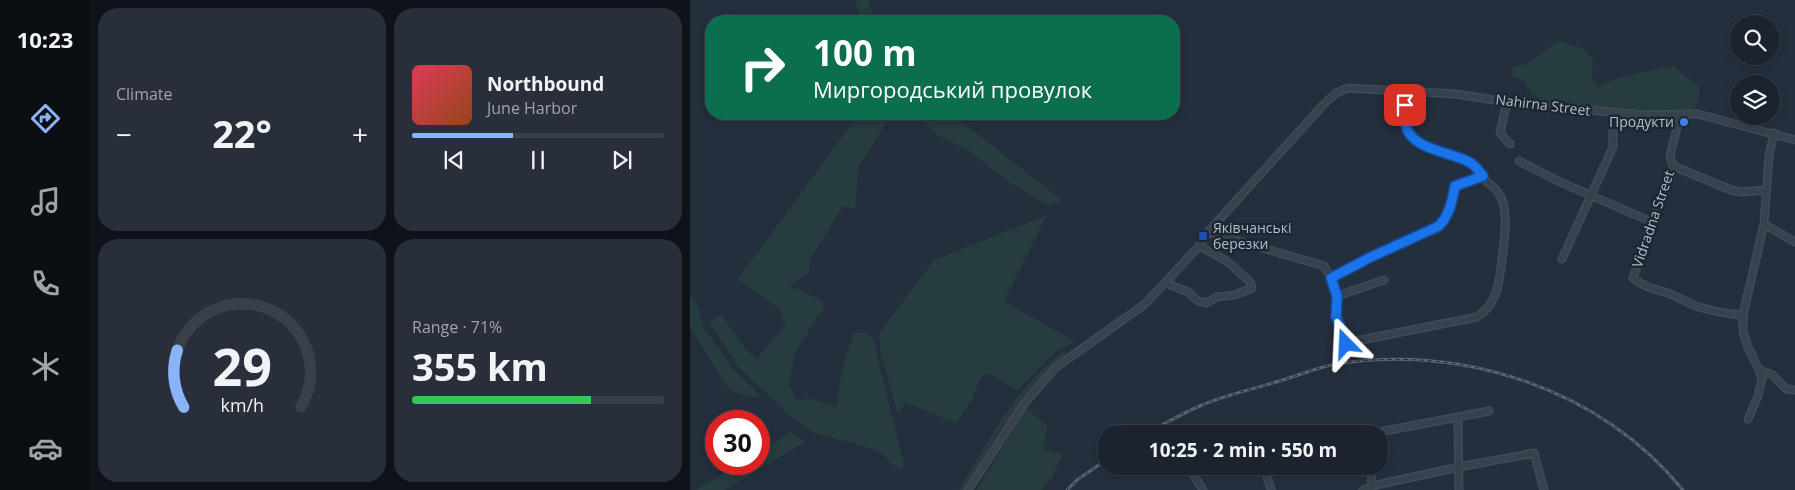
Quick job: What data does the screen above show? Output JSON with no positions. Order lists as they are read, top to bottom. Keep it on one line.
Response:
{"streets":{"street":["Nahirna Street","Vidradna Street"]},"crossings":[["Nahirna Street","Vidradna Street"]],"places":{"other":["Продукти"],"transit":["Яківчанські березки"]},"page":{"tabs":"10:23","tile":["Climate",["Range · 71%","355 km"]],"turn":["100 m","Миргородський провулок"],"song":["Northbound","June Harbor"],"heat":["−","22°","+"],"limit":"30","trip":"10:25 · 2 min · 550 m","gauge":["29","km/h"]}}
